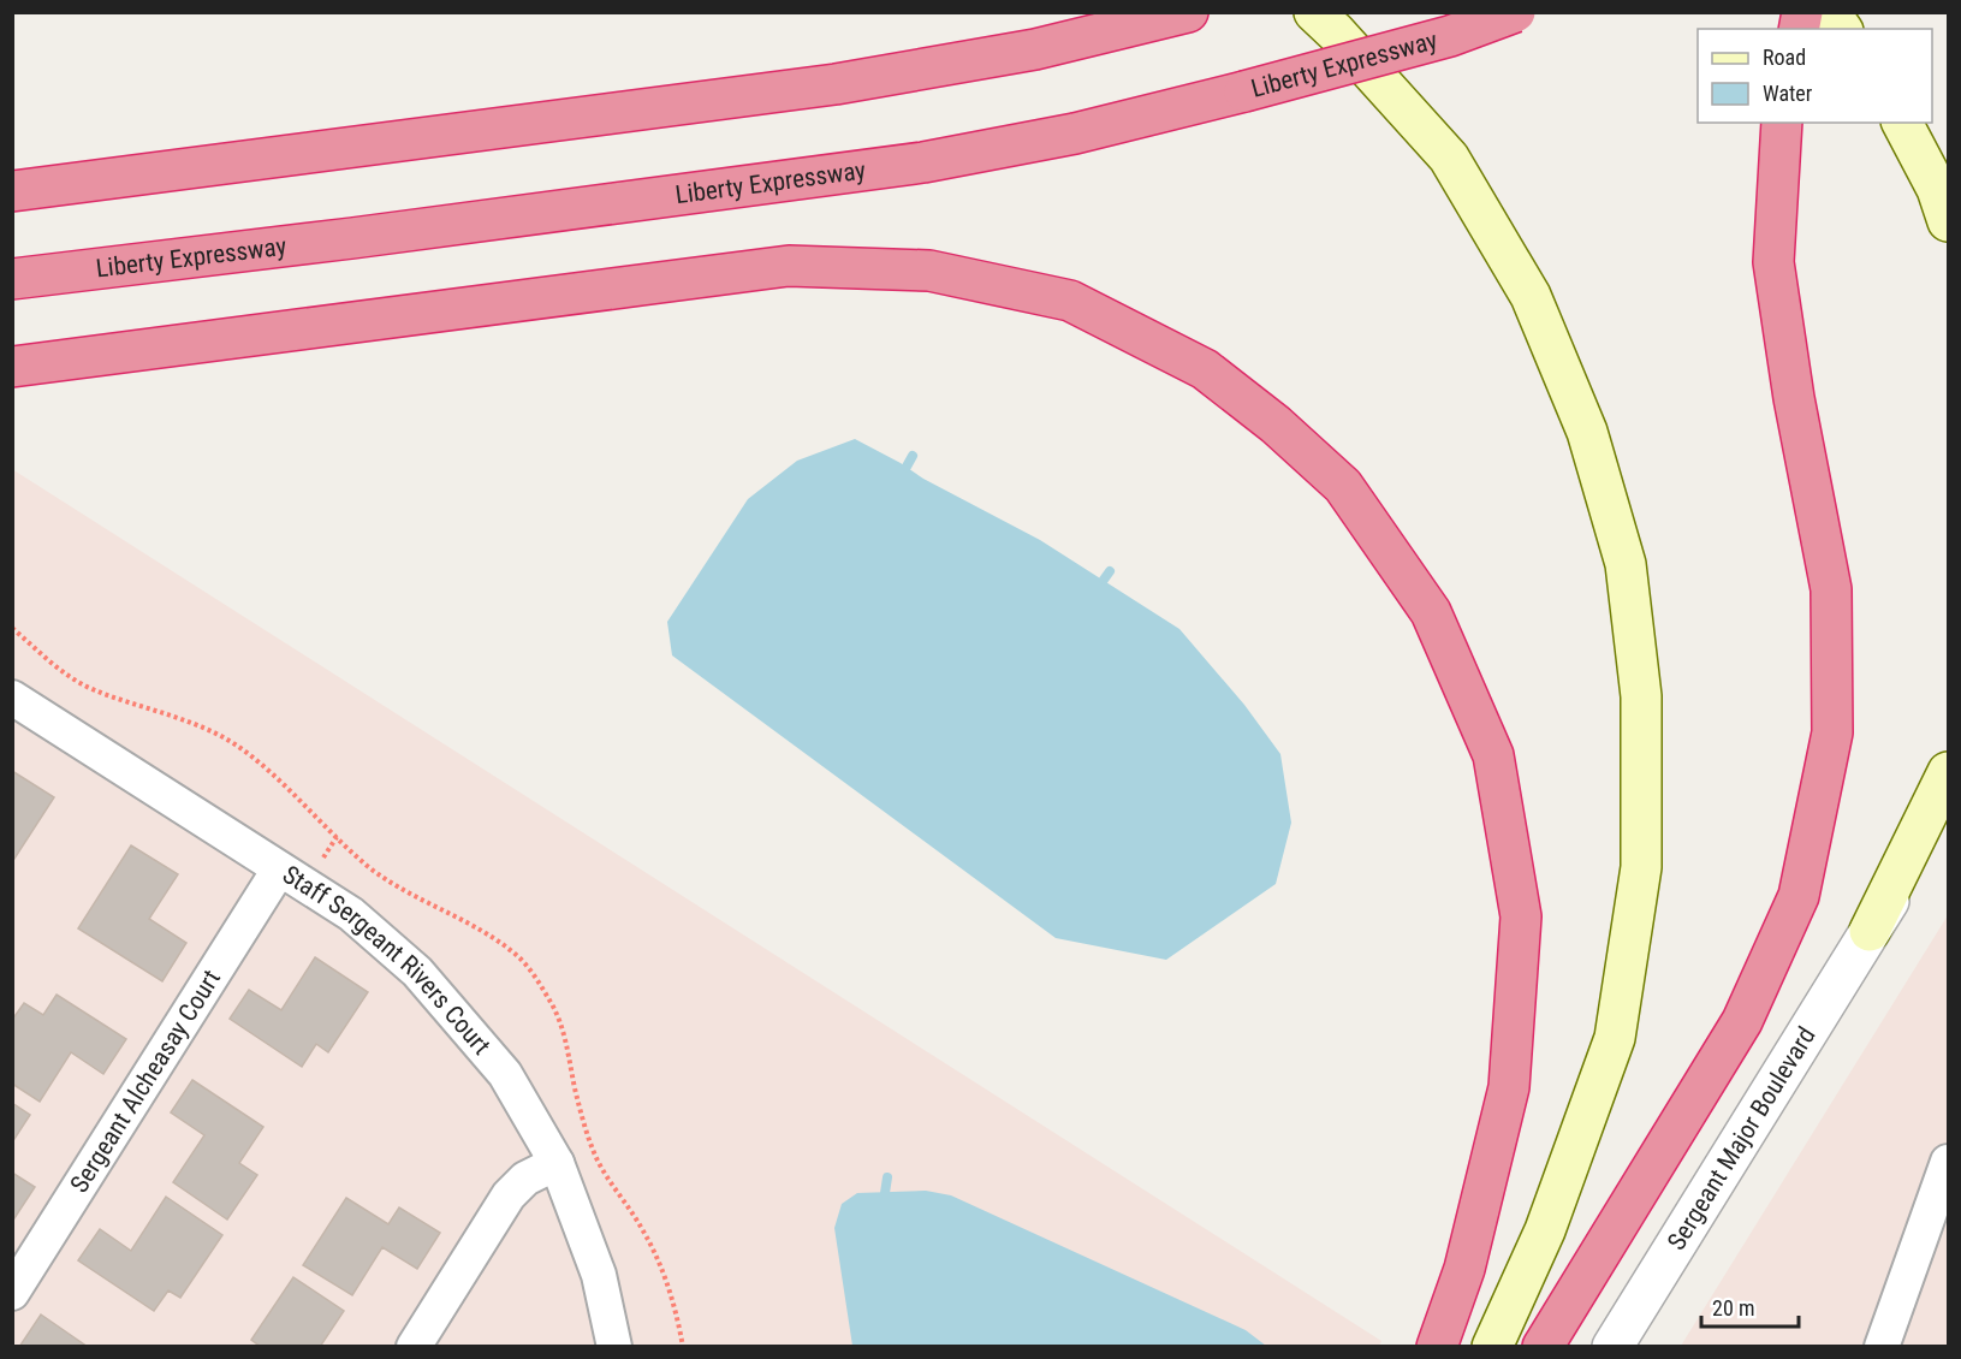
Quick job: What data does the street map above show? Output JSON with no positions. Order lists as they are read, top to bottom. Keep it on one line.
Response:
{"streets":{"highway":["Liberty Expressway"],"street":["Staff Sergeant Rivers Court","Sergeant Alcheasay Court","Sergeant Major Boulevard"]},"crossings":[["Staff Sergeant Rivers Court","Sergeant Alcheasay Court"]],"legend":["Road","Water"],"scale_bar":"20 m"}
